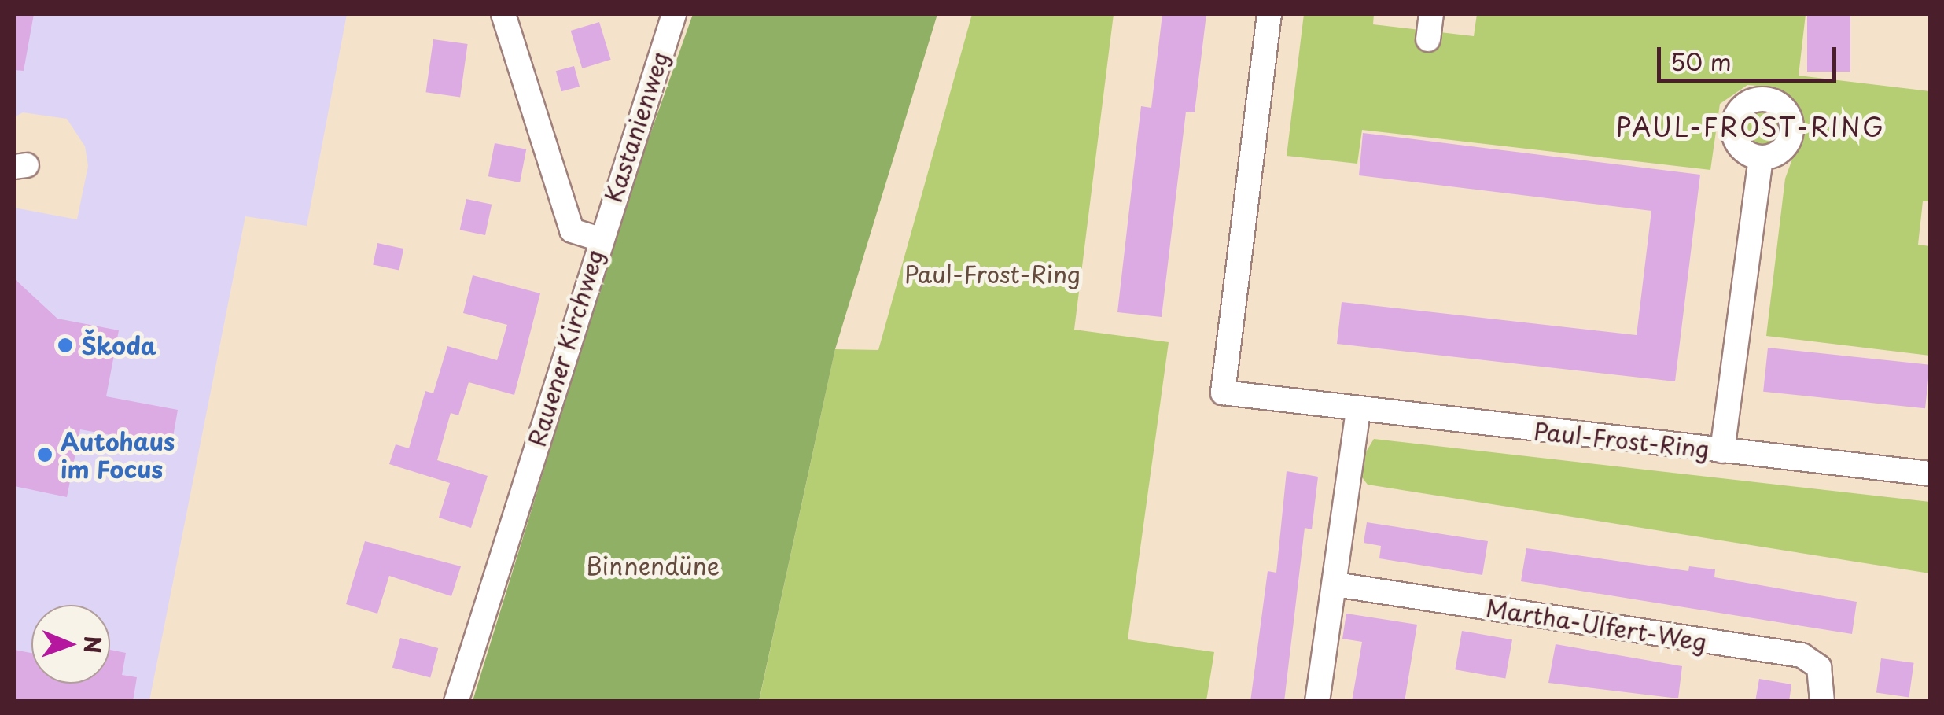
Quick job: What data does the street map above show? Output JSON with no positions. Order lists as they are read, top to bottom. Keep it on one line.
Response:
{"streets":{"street":["Kastanienweg","Rauener Kirchweg","Paul-Frost-Ring","Martha-Ulfert-Weg"]},"crossings":[["Kastanienweg","Rauener Kirchweg"]],"districts":["PAUL-FROST-RING"],"parks":["Paul-Frost-Ring","Binnendüne"],"places":["Škoda","Autohaus im Focus"],"scale_bar":"50 m","north":"right"}
